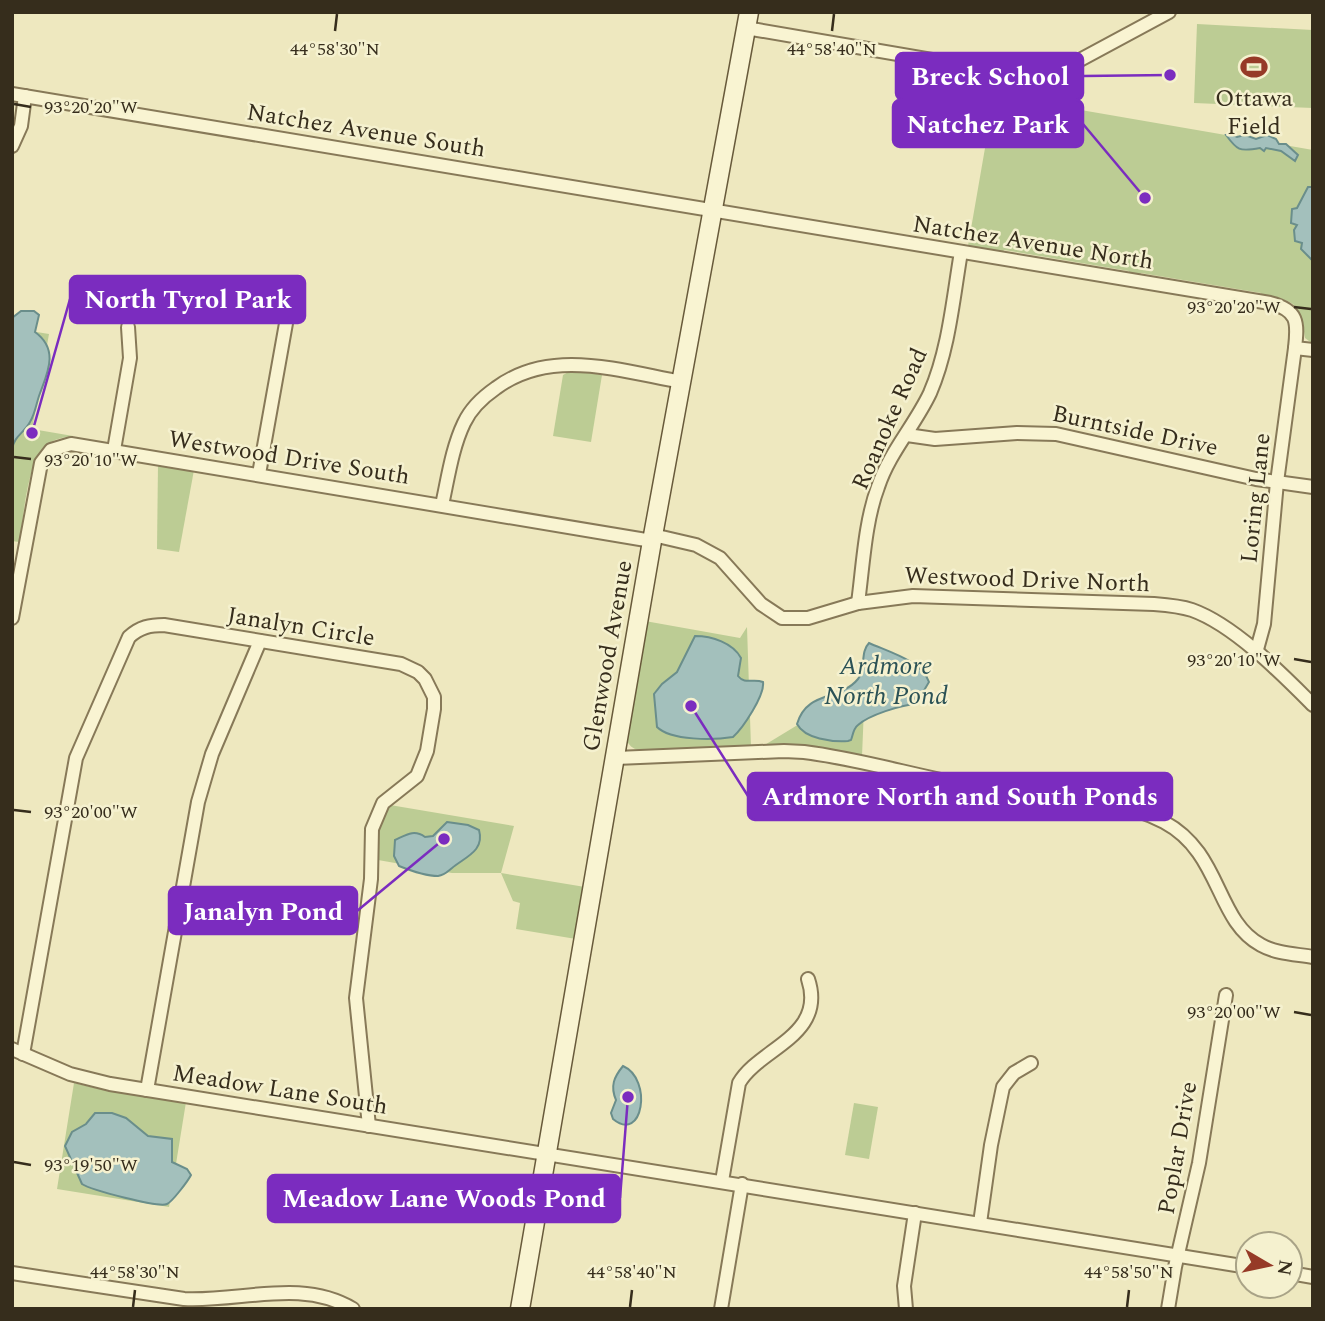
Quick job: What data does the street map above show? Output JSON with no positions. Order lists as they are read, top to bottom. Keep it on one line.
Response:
{"streets":{"street":["Natchez Avenue South","Natchez Avenue North","Roanoke Road","Burntside Drive","Westwood Drive South","Loring Lane","Westwood Drive North","Janalyn Circle","Glenwood Avenue","Meadow Lane South","Poplar Drive"]},"crossings":[["Natchez Avenue South","Natchez Avenue North"],["Natchez Avenue South","Glenwood Avenue"],["Natchez Avenue North","Roanoke Road"],["Natchez Avenue North","Loring Lane"],["Natchez Avenue North","Glenwood Avenue"],["Roanoke Road","Burntside Drive"],["Roanoke Road","Westwood Drive North"],["Burntside Drive","Loring Lane"],["Westwood Drive South","Westwood Drive North"],["Westwood Drive South","Glenwood Avenue"],["Loring Lane","Westwood Drive North"],["Westwood Drive North","Glenwood Avenue"],["Janalyn Circle","Meadow Lane South"],["Glenwood Avenue","Meadow Lane South"],["Meadow Lane South","Poplar Drive"]],"water":["Ardmore North Pond"],"places":{"sports":["Ottawa Field"],"other":["Breck School","Natchez Park","North Tyrol Park","Ardmore North and South Ponds","Janalyn Pond","Meadow Lane Woods Pond"]},"north":"right","coordinates":["44°58'30\"N","44°58'40\"N","93°20'20\"W","93°20'10\"W","93°20'00\"W","93°19'50\"W","44°58'50\"N"]}
